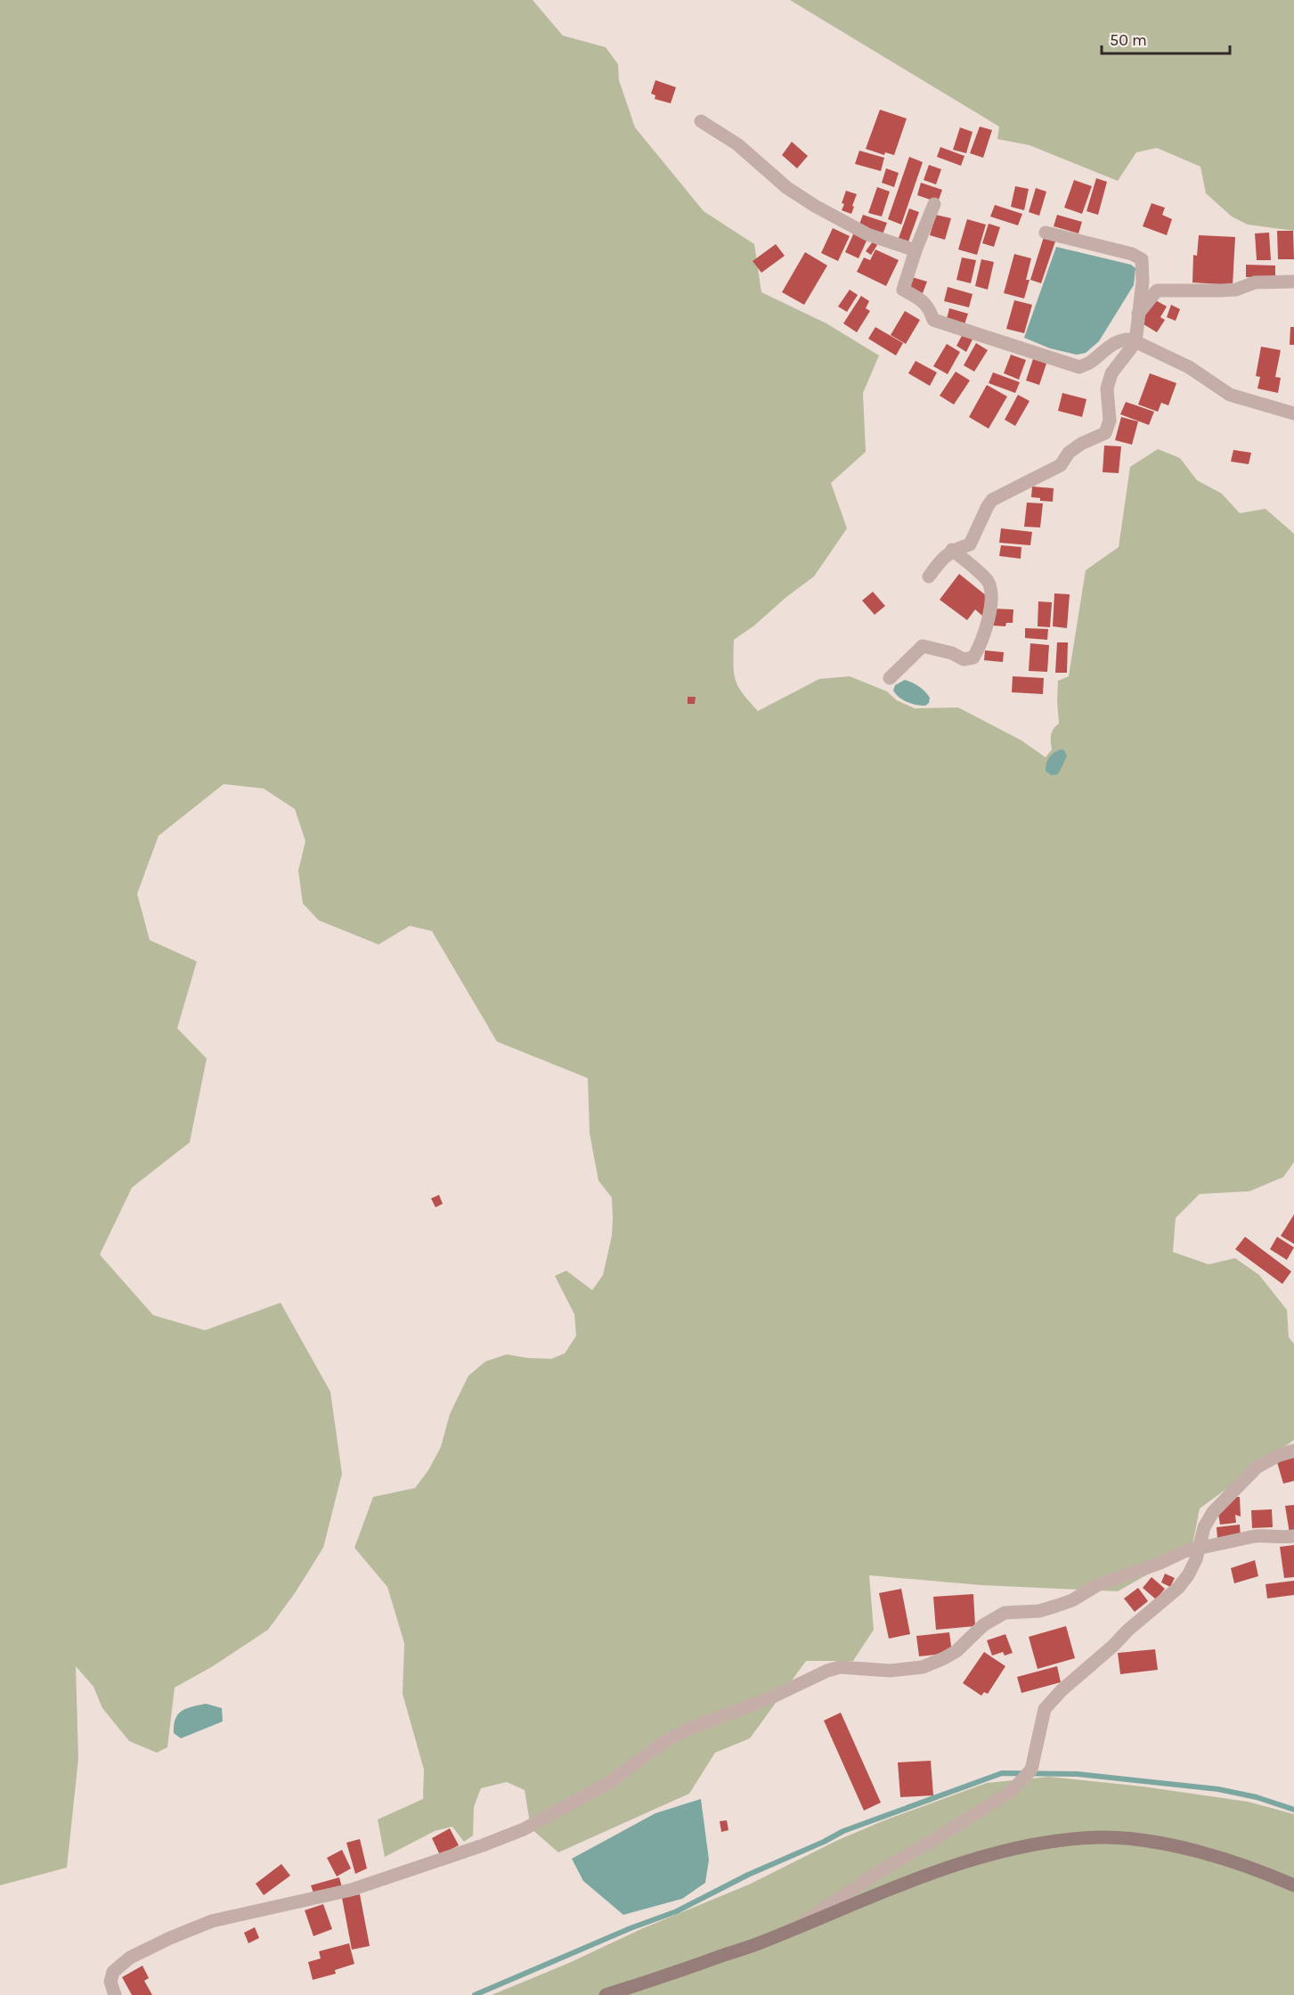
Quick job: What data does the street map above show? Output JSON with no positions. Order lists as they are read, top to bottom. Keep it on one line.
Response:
{"scale_bar":"50 m"}
